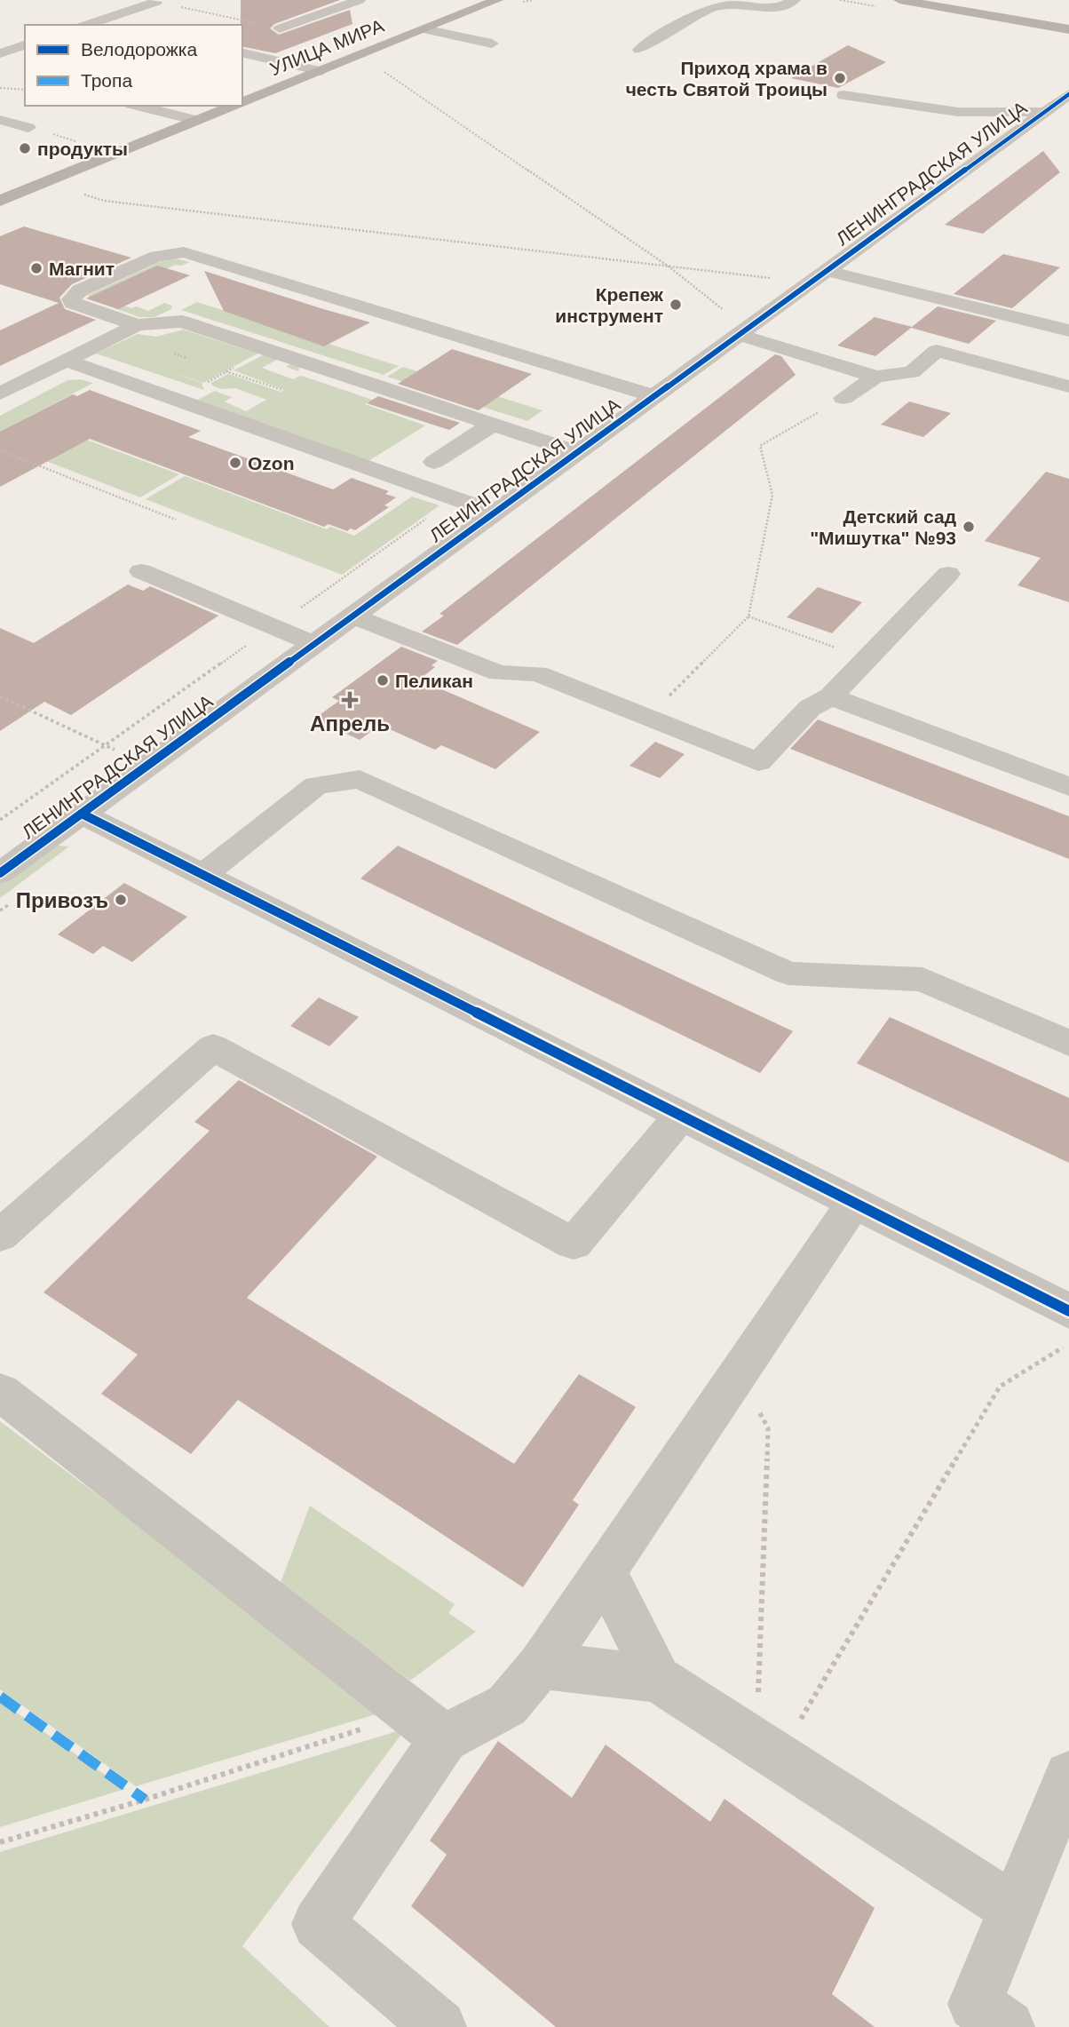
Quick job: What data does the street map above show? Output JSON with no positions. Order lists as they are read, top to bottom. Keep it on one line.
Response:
{"streets":{"main road":["УЛИЦА МИРА"],"street":["ЛЕНИНГРАДСКАЯ УЛИЦА"]},"places":{"other":["Приход храма в честь Святой Троицы","продукты","Магнит","Крепеж инструмент","Ozon","Детский сад \"Мишутка\" №93","Пеликан","Привозъ"],"health":["Апрель"]},"legend":["Велодорожка","Тропа"]}
